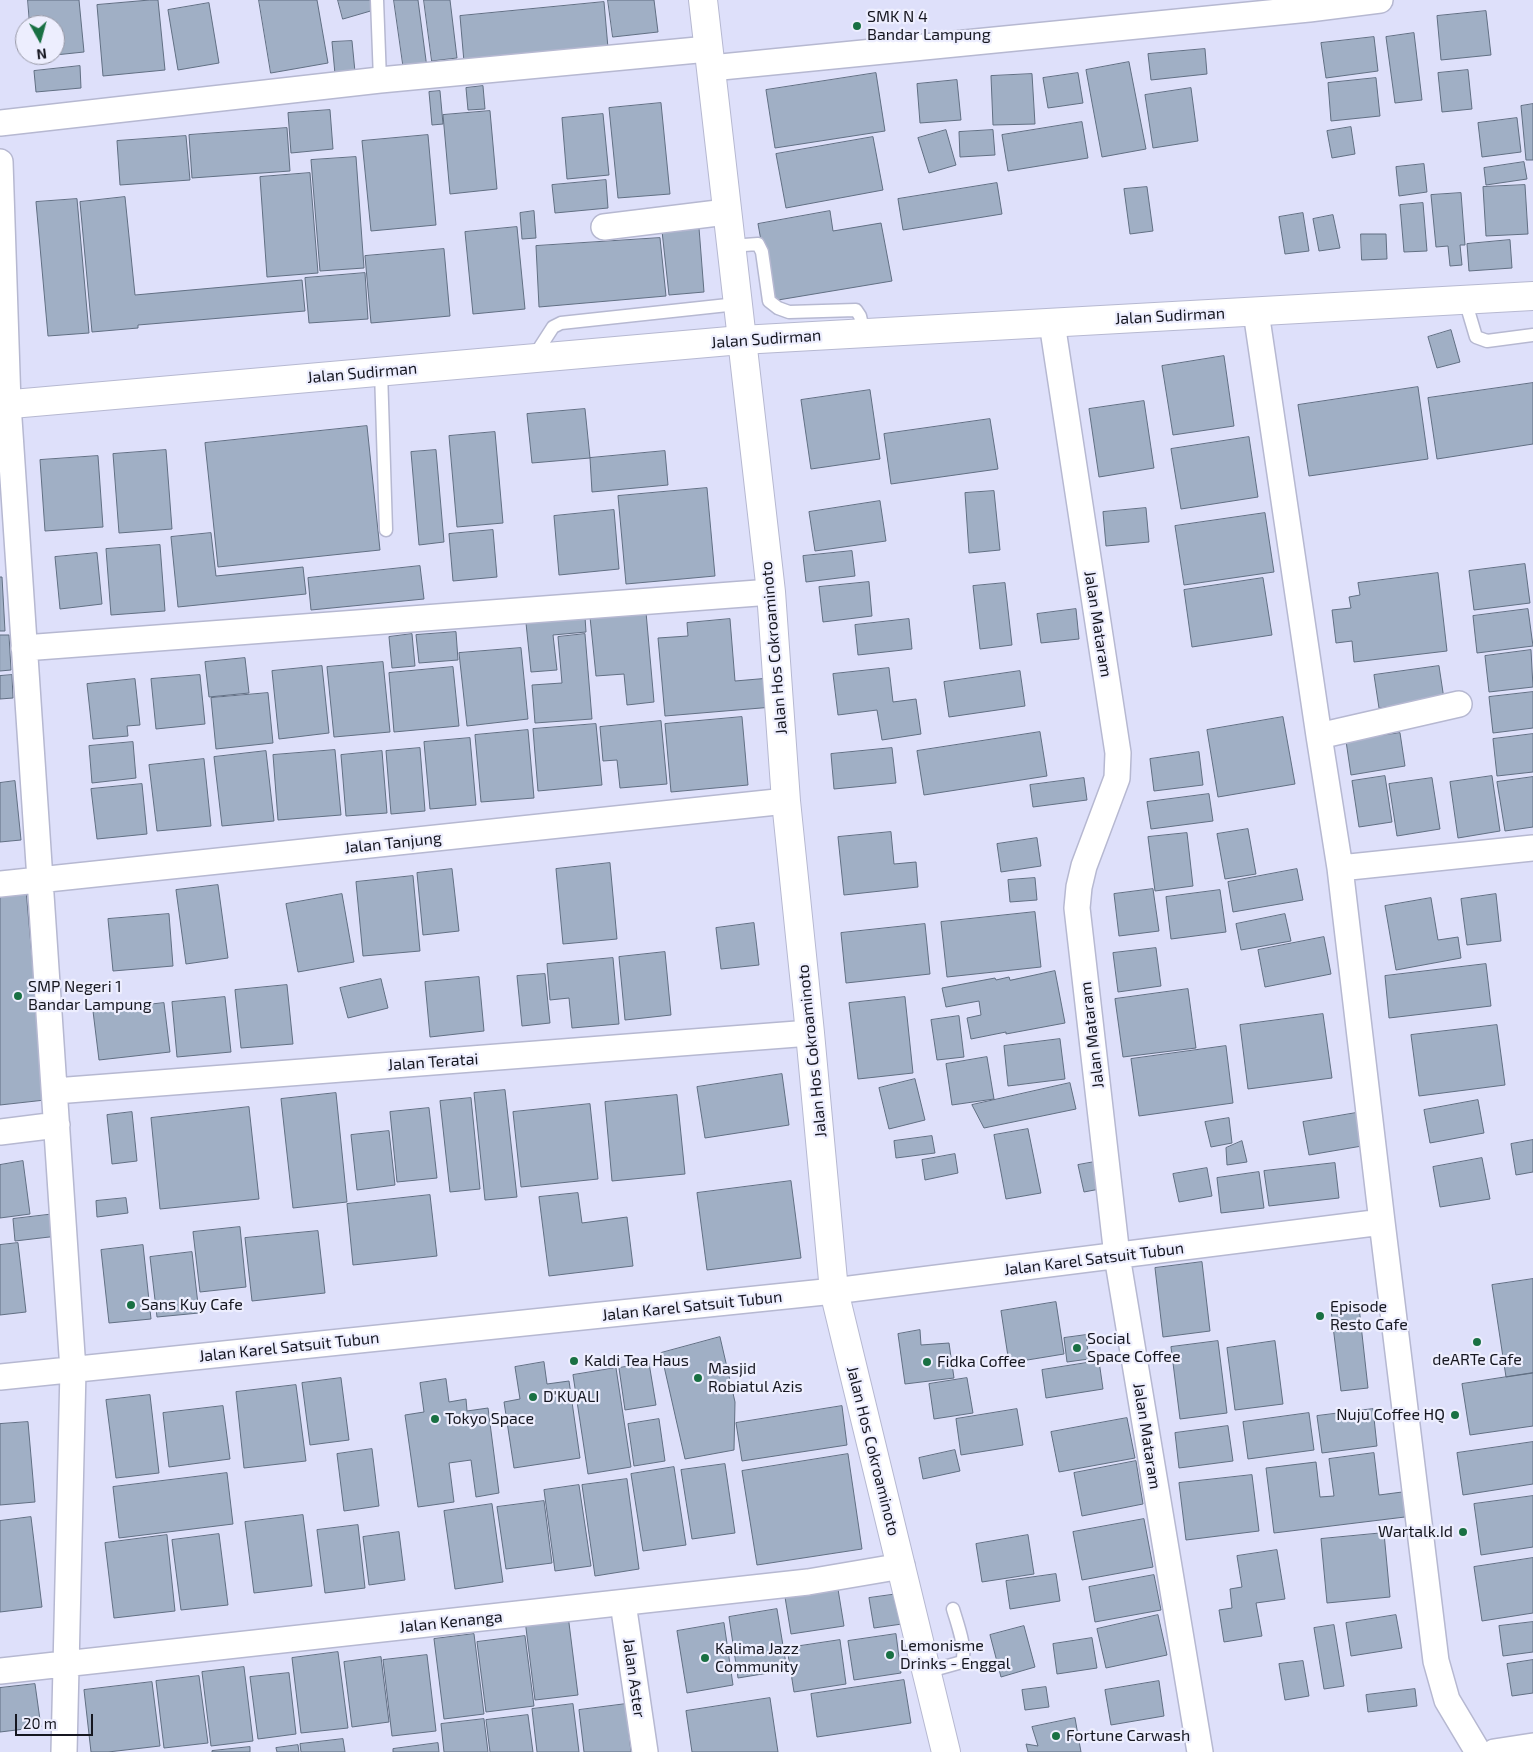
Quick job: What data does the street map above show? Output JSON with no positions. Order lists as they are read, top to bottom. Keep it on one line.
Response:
{"streets":{"street":["Jalan Sudirman","Jalan Mataram","Jalan Hos Cokroaminoto","Jalan Tanjung","Jalan Teratai","Jalan Karel Satsuit Tubun","Jalan Kenanga","Jalan Aster"]},"crossings":[["Jalan Sudirman","Jalan Mataram"],["Jalan Sudirman","Jalan Hos Cokroaminoto"],["Jalan Mataram","Jalan Karel Satsuit Tubun"],["Jalan Hos Cokroaminoto","Jalan Tanjung"],["Jalan Hos Cokroaminoto","Jalan Teratai"],["Jalan Hos Cokroaminoto","Jalan Karel Satsuit Tubun"],["Jalan Hos Cokroaminoto","Jalan Kenanga"],["Jalan Kenanga","Jalan Aster"]],"places":["SMK N 4 Bandar Lampung","SMP Negeri 1 Bandar Lampung","Sans Kuy Cafe","Episode Resto Cafe","deARTe Cafe","Social Space Coffee","Kaldi Tea Haus","Fidka Coffee","Masjid Robiatul Azis","D'KUALI","Nuju Coffee HQ","Tokyo Space","Wartalk.Id","Lemonisme Drinks - Enggal","Kalima Jazz Community","Fortune Carwash"],"scale_bar":"20 m","north":"bottom"}
